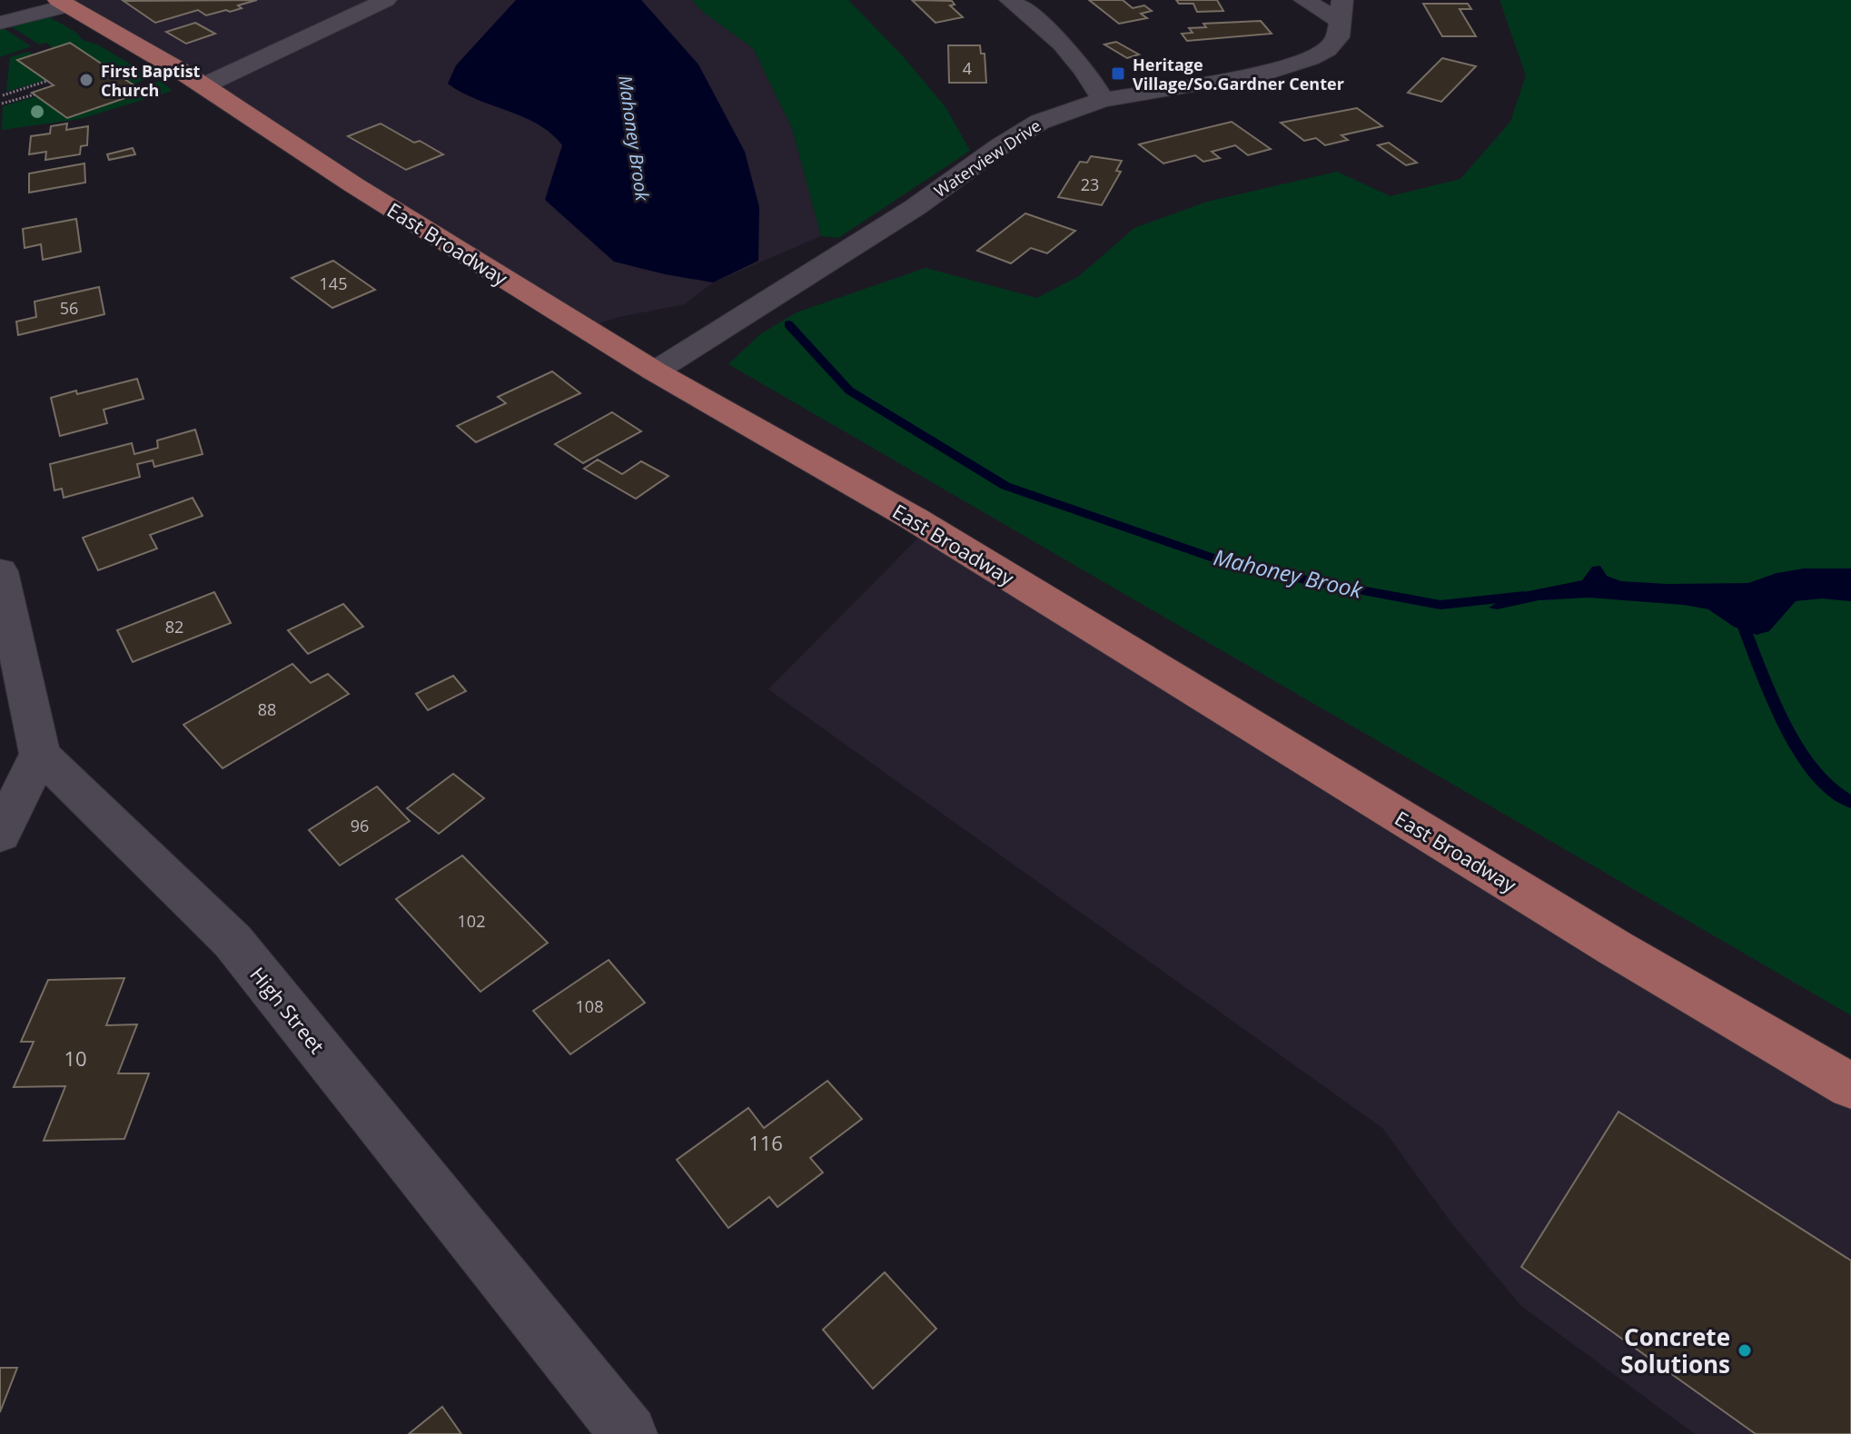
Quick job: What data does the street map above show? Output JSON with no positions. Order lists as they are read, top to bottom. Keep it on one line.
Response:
{"streets":{"main road":["East Broadway"],"street":["Waterview Drive","High Street"]},"crossings":[["Waterview Drive","East Broadway"]],"water":["Mahoney Brook"],"places":{"transit":["Heritage Village/So.Gardner Center"],"other":["First Baptist Church","Concrete Solutions"]},"house_numbers":["4","23","145","56","82","88","96","102","108","10","116"]}
